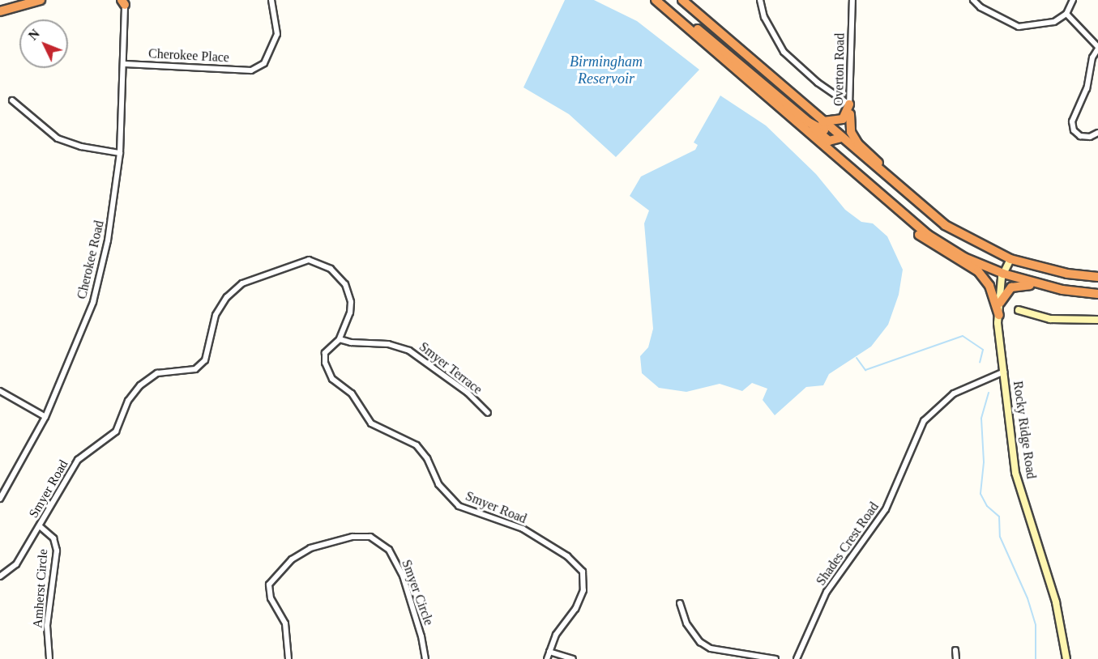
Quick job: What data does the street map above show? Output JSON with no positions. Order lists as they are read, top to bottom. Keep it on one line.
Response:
{"streets":{"main road":["Rocky Ridge Road"],"street":["Cherokee Place","Overton Road","Cherokee Road","Smyer Terrace","Smyer Road","Shades Crest Road","Amherst Circle","Smyer Circle"]},"crossings":[["Cherokee Place","Cherokee Road"],["Smyer Terrace","Smyer Road"],["Rocky Ridge Road","Shades Crest Road"],["Smyer Road","Amherst Circle"]],"water":["Birmingham Reservoir"],"north":"top left"}
